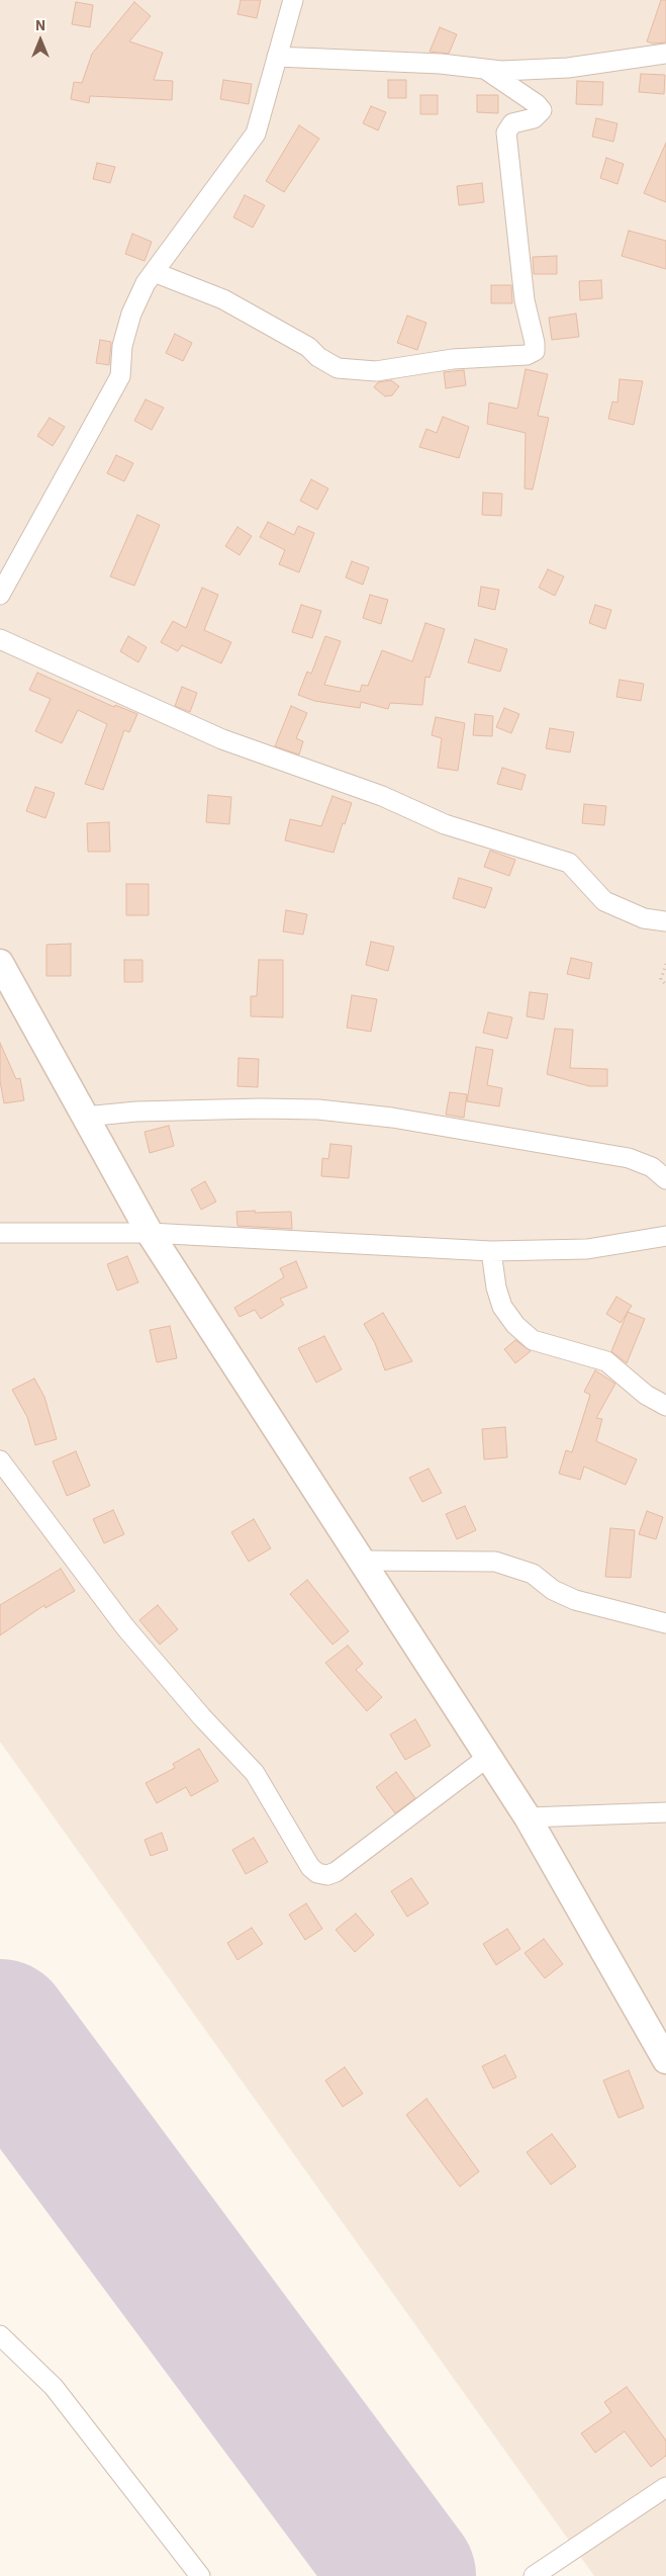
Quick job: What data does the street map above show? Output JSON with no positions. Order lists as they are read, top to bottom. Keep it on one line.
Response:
{"north":"top"}
